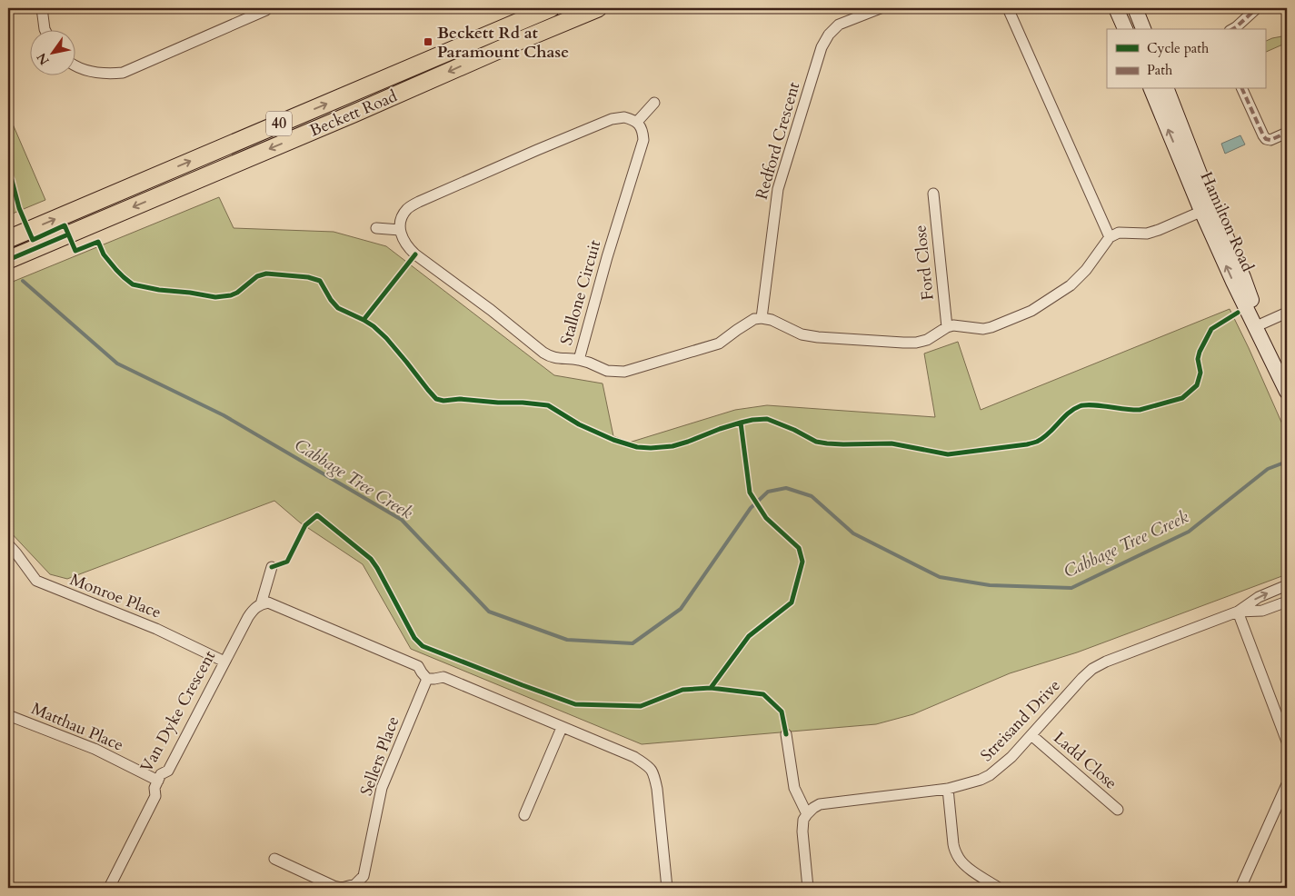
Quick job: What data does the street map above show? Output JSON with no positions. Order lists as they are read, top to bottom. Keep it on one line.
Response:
{"streets":{"main road":["Beckett Road","40","Hamilton Road"],"street":["Redford Crescent","Ford Close","Stallone Circuit","Monroe Place","Van Dyke Crescent","Streisand Drive","Matthau Place","Sellers Place","Ladd Close"]},"crossings":[["Monroe Place","Van Dyke Crescent"],["Van Dyke Crescent","Matthau Place"],["Streisand Drive","Ladd Close"]],"water":["Cabbage Tree Creek"],"places":{"transit":["Beckett Rd at Paramount Chase"]},"legend":["Cycle path","Path"],"north":"bottom left"}
